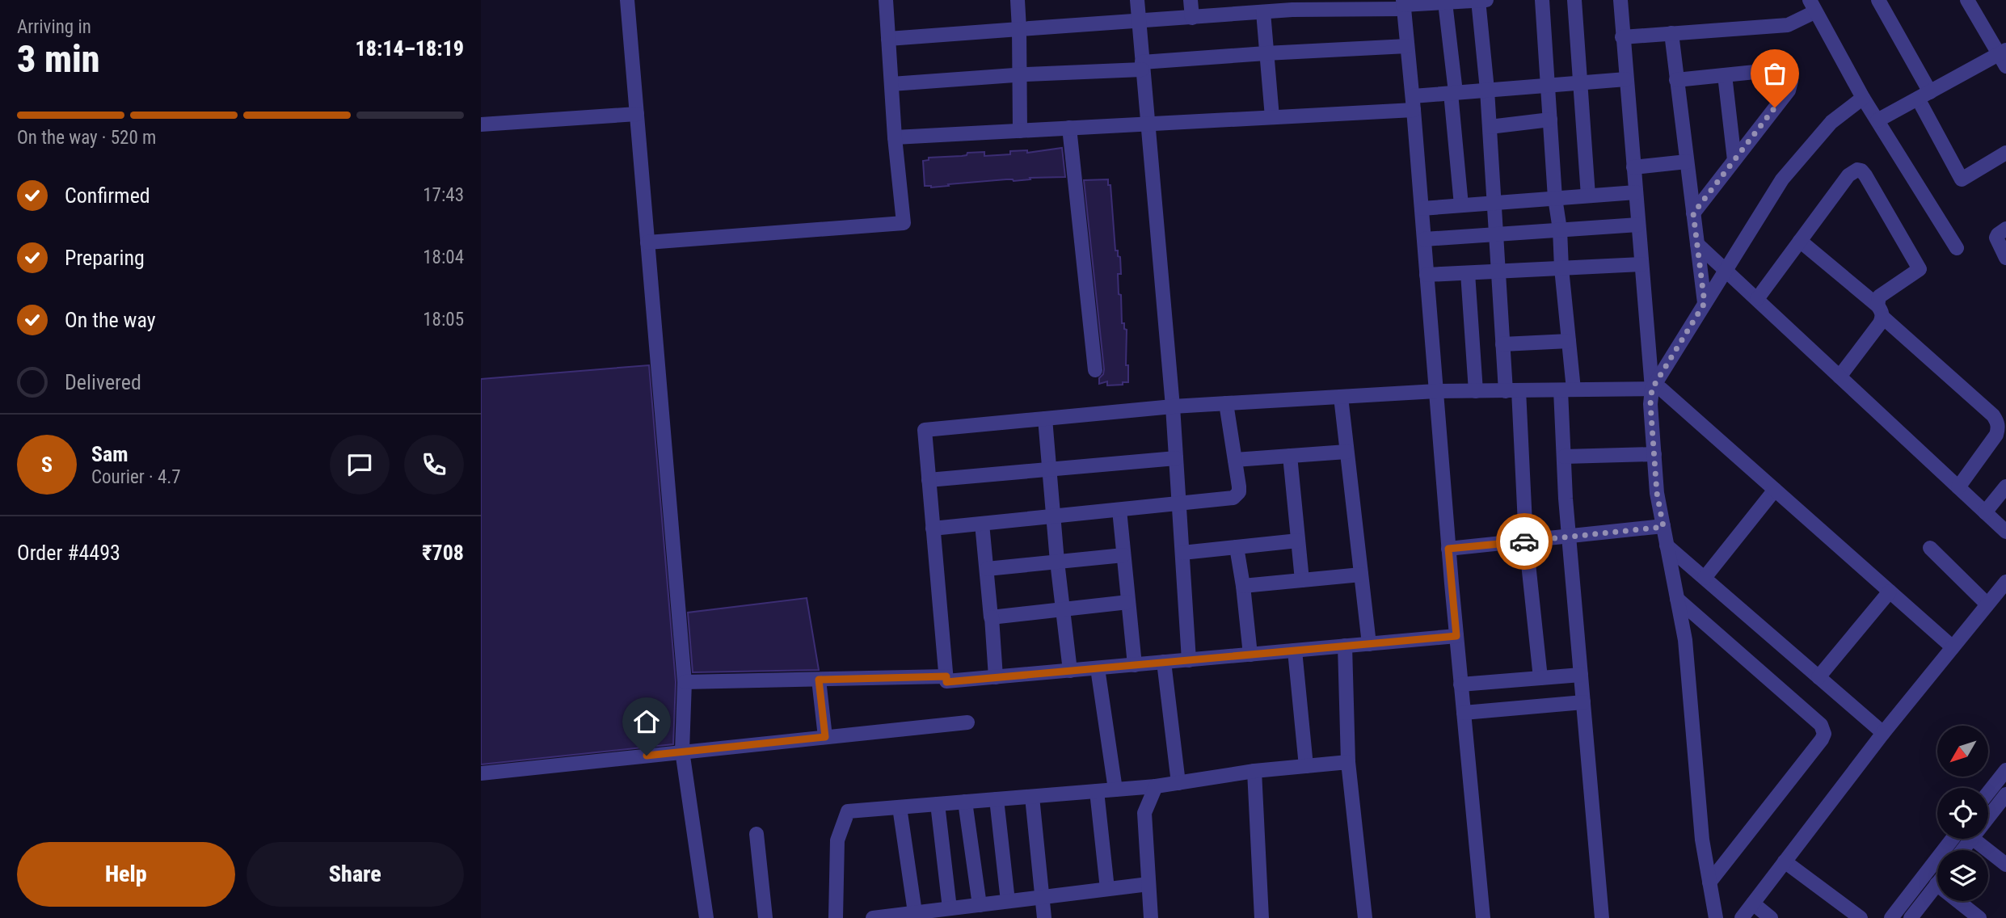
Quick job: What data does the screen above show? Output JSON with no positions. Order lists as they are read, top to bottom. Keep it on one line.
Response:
{"north":"bottom left","page":{"heading":["3 min","Arriving in","18:14–18:19"],"panel":["Sam","Courier · 4.7","Order #4493","₹708"],"bar":"On the way · 520 m","list":[["Confirmed","17:43"],["Preparing","18:04"],["On the way","18:05"],"Delivered"],"round":"S","buttons":["Help","Share"]}}
